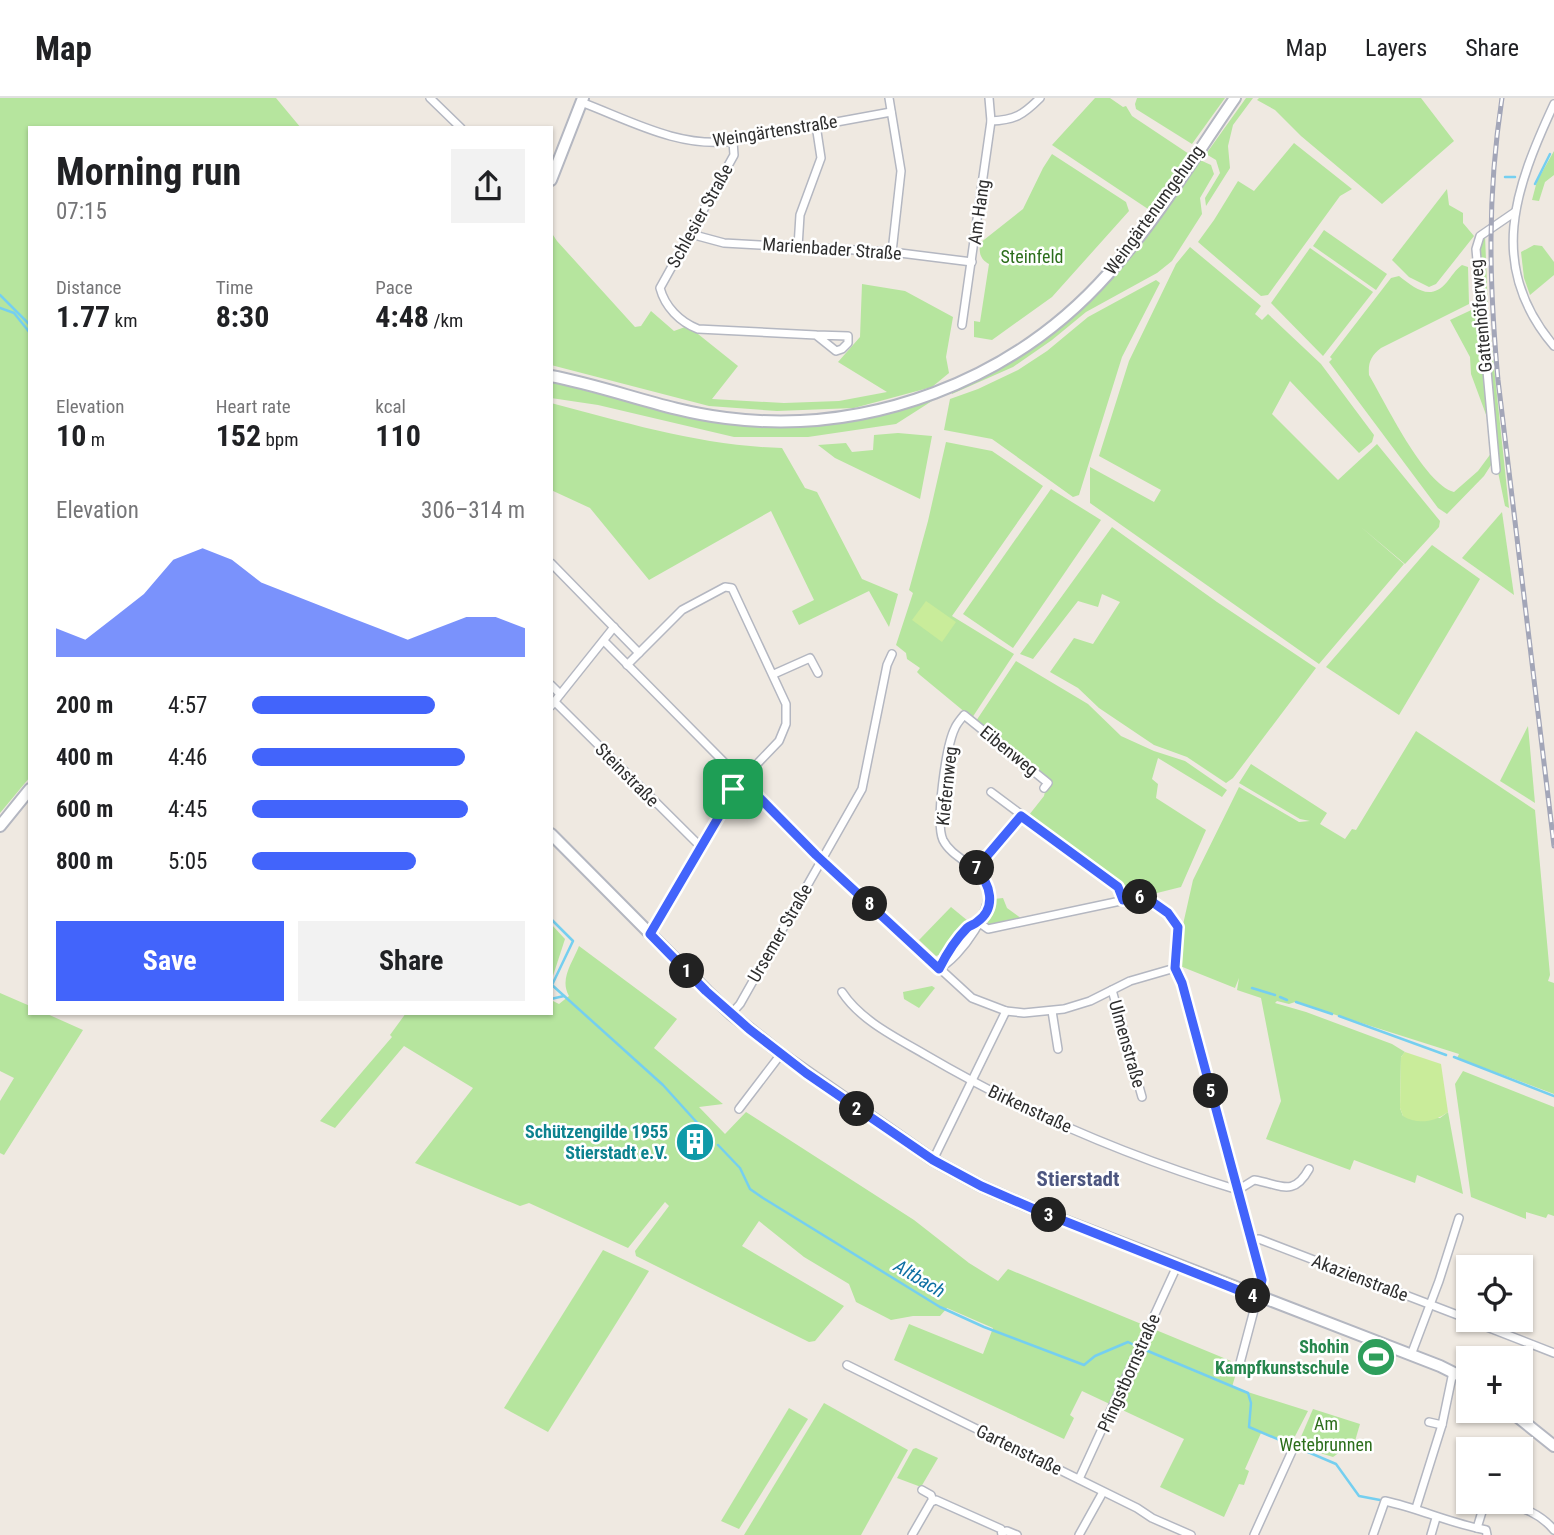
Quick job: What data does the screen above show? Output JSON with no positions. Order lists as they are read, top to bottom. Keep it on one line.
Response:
{"streets":{"street":["Weingärtenstraße","Weingärtenumgehung","Am Hang","Schlesier Straße","Marienbader Straße","Gattenhöferweg","Eibenweg","Steinstraße","Kiefernweg","Ursemer Straße","Ulmenstraße","Birkenstraße","Akazienstraße","Pfingstbornstraße","Gartenstraße"]},"crossings":[["Weingärtenstraße","Schlesier Straße"],["Am Hang","Marienbader Straße"],["Schlesier Straße","Marienbader Straße"],["Eibenweg","Kiefernweg"],["Pfingstbornstraße","Gartenstraße"]],"districts":["Stierstadt"],"water":["Altbach"],"parks":["Steinfeld","Am Wetebrunnen"],"places":{"building":["Schützengilde 1955 Stierstadt e.V."],"sports":["Shohin Kampfkunstschule"]},"page":{"header":"Map","nav":["Map","Layers","Share"],"heading":["Morning run","07:15"],"stats":[["Distance","1.77 km"],["Time","8:30"],["Pace","4:48 /km"],["Elevation","10 m"],["Heart rate","152 bpm"],["kcal","110"]],"chart":["Elevation","306–314 m"],"list":[{"name":"200 m","note":"4:57"},{"name":"400 m","note":"4:46"},{"name":"600 m","note":"4:45"},{"name":"800 m","note":"5:05"}],"pins":["7","6","8","1","5","2","3","4"],"buttons":["Save","Share"],"map_buttons":["+","−"]}}
